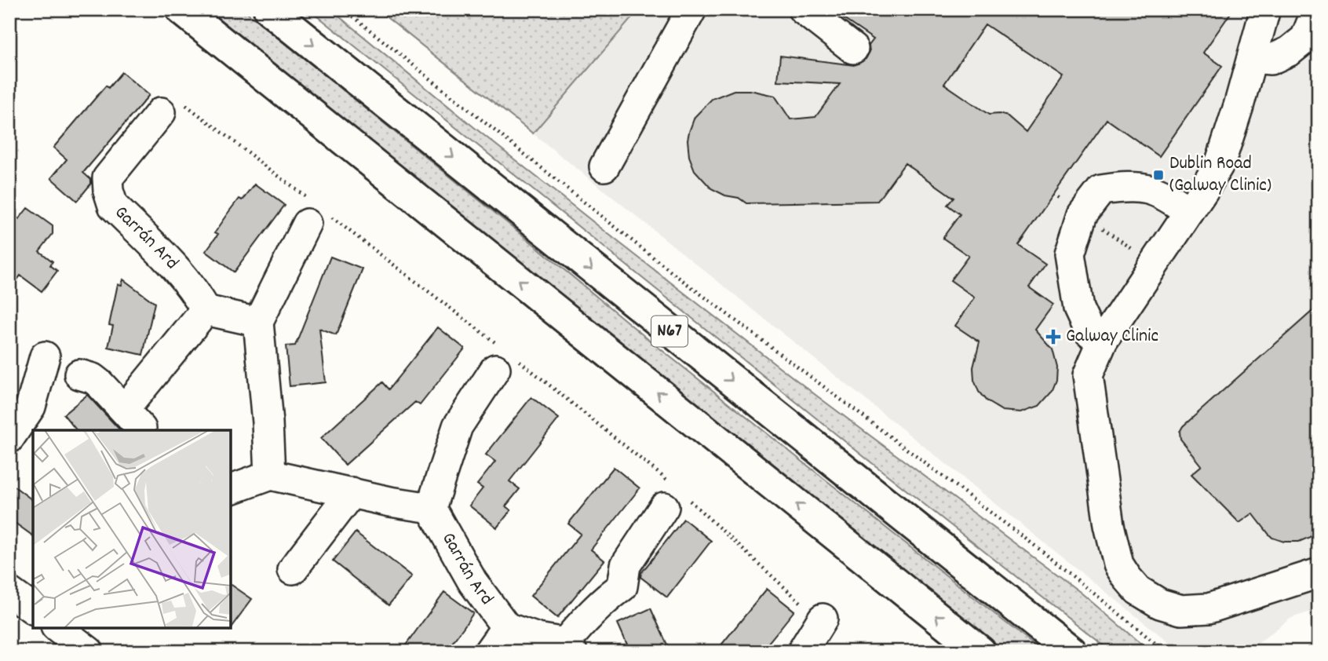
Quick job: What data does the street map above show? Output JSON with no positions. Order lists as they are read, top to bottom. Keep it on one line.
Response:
{"streets":{"main road":["N67"],"street":["Garrán Ard"]},"places":{"transit":["Dublin Road (Galway Clinic)"],"health":["Galway Clinic"]}}
